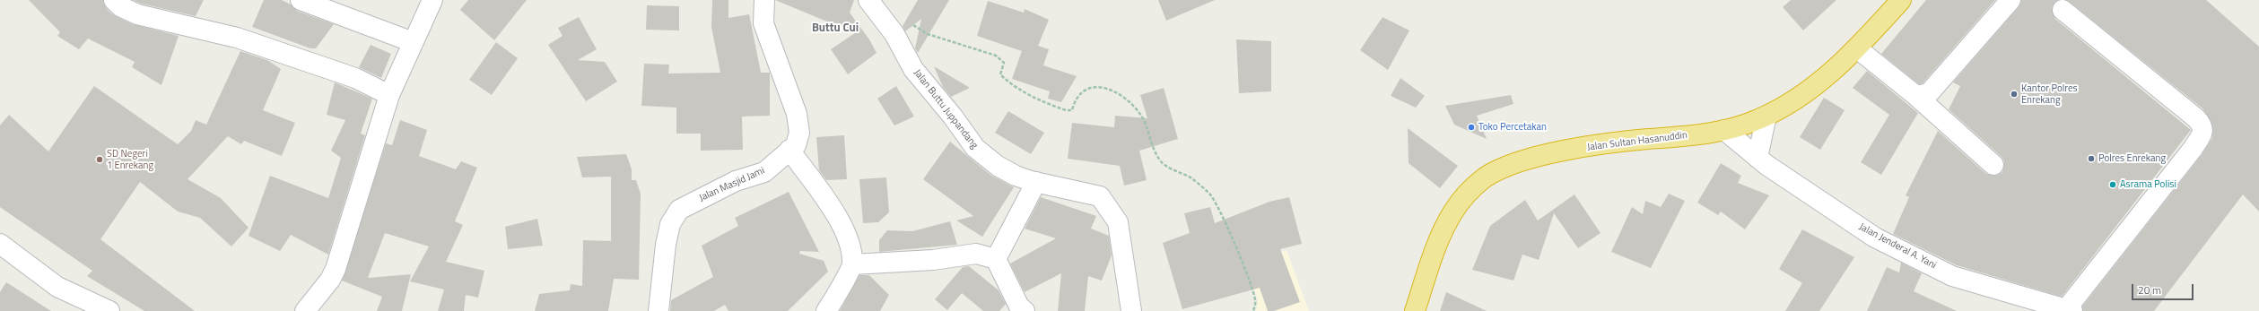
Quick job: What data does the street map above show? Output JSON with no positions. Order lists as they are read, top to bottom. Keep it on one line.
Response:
{"streets":{"highway":["Jalan Sultan Hasanuddin"],"street":["Jalan Buttu Juppandang","Jalan Masjid Jami","Jalan Jenderal A. Yani"]},"crossings":[["Jalan Sultan Hasanuddin","Jalan Jenderal A. Yani"]],"districts":["Buttu Cui"],"places":["Kantor Polres Enrekang","Toko Percetakan","Polres Enrekang","SD Negeri 1 Enrekang","Asrama Polisi"],"scale_bar":"20 m"}
